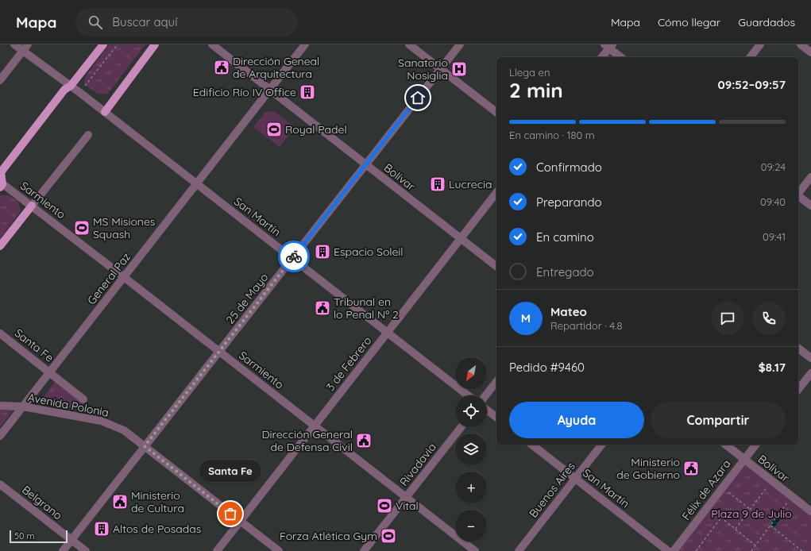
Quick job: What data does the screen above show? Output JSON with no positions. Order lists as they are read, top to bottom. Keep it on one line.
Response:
{"streets":{"street":["Bolívar","Sarmiento","San Martín","General Paz","25 de Mayo","Santa Fe","3 de Febrero","Avenida Polonia","Rivadavia","Buenos Aires","Félix de Azara","Belgrano"]},"crossings":[["Bolívar","General Paz"],["Bolívar","25 de Mayo"],["Bolívar","3 de Febrero"],["Bolívar","Félix de Azara"],["Sarmiento","General Paz"],["Sarmiento","25 de Mayo"],["Sarmiento","3 de Febrero"],["Sarmiento","Rivadavia"],["San Martín","General Paz"],["San Martín","25 de Mayo"],["San Martín","3 de Febrero"],["San Martín","Buenos Aires"],["General Paz","Santa Fe"],["General Paz","Avenida Polonia"],["25 de Mayo","Avenida Polonia"],["25 de Mayo","Belgrano"]],"parks":["Plaza 9 de Julio"],"places":{"public building":["Dirección Geneal de Arquitectura","Tribunal en lo Penal Nº 2","Dirección General de Defensa Civil","Ministerio de Gobierno","Ministerio de Cultura"],"hospital":["Sanatorio Nosiglia"],"building":["Edificio Río IV Office","Lucrecia","Espacio Soleil","Altos de Posadas"],"sports":["Royal Padel","MS Misiones Squash","Vital","Forza Atlética Gym"],"other":["Santa Fe"]},"scale_bar":"50 m","north":"bottom left","page":{"header":"Mapa","search":"Buscar aquí","nav":["Mapa","Cómo llegar","Guardados"],"heading":["2 min","Llega en","09:52–09:57"],"panel":["Mateo","Repartidor · 4.8","Pedido #9460","$8.17"],"bar":"En camino · 180 m","list":[["Confirmado","09:24"],["Preparando","09:40"],["En camino","09:41"],"Entregado"],"round":"M","map_buttons":["+","−"],"buttons":["Ayuda","Compartir"],"bubble":"Santa Fe","scale":"50 m"}}
